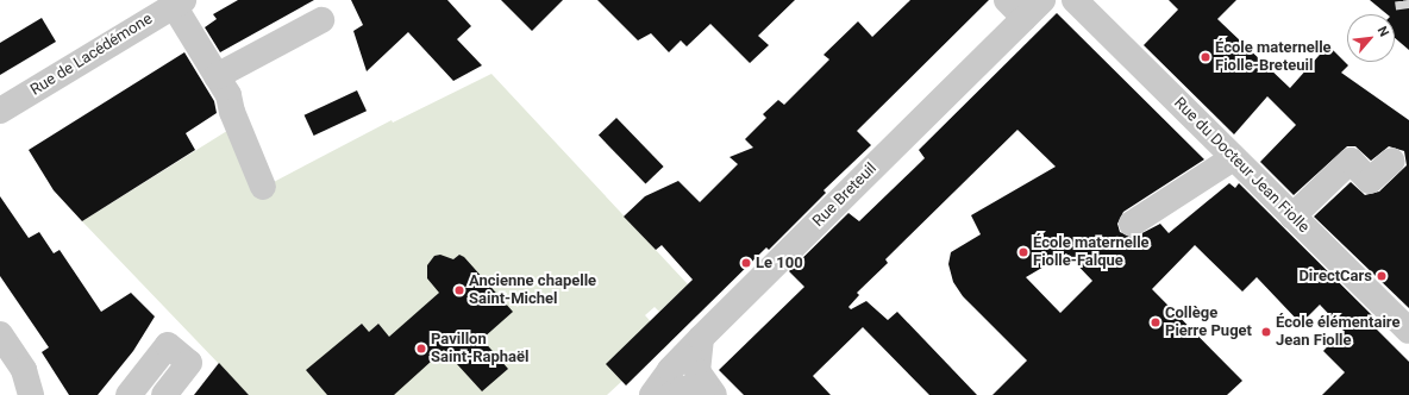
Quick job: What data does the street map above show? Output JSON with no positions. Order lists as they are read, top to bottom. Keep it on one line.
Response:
{"streets":{"street":["Rue de Lacédémone","Rue du Docteur Jean Fiolle","Rue Breteuil"]},"places":["École maternelle Fiolle-Breteuil","École maternelle Fiolle-Falque","Le 100","DirectCars","Ancienne chapelle Saint-Michel","Collège Pierre Puget","École élémentaire Jean Fiolle","Pavillon Saint-Raphaël"],"north":"top right"}
